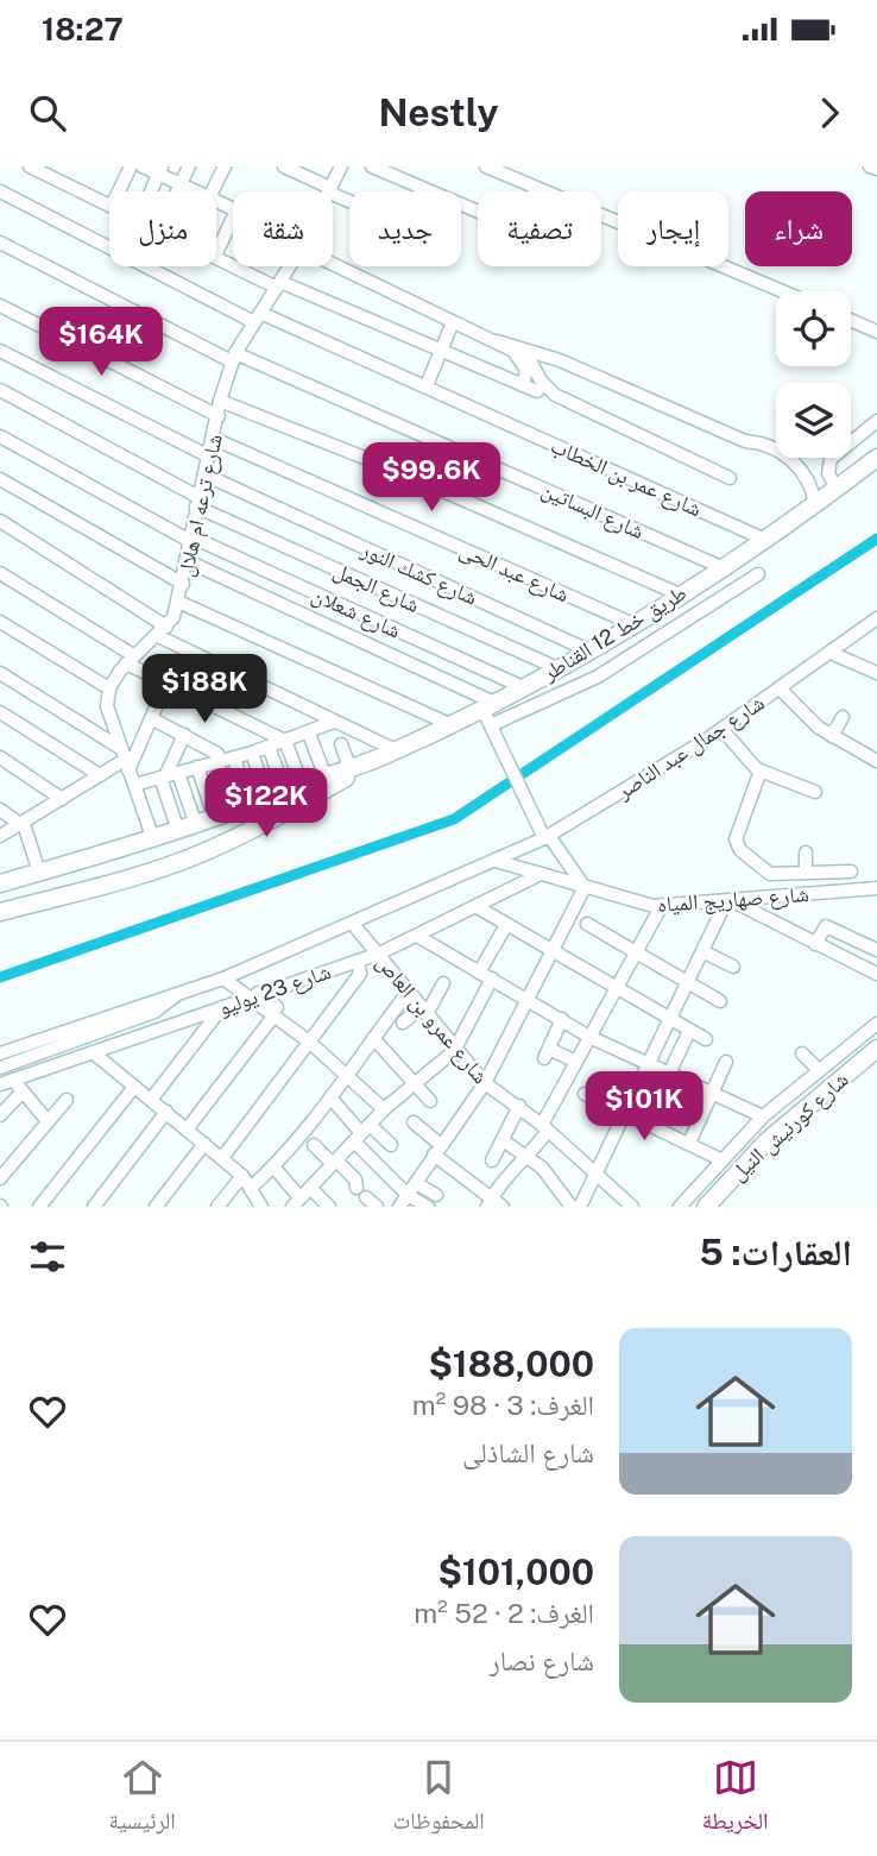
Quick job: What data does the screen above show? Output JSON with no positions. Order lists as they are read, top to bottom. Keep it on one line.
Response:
{"streets":{"main road":["طريق خط 12 القناطر","شارع كورنيش النيل"],"street":["شارع عمر بن الخطاب","شارع ترعه ام هلال","شارع البساتين","شارع عبد الحى","شارع كشك النور","شارع الجمل","شارع شعلان","شارع جمال عبد الناصر","شارع صهاريج المياه","شارع 23 يوليو","شارع عمرو بن العاص"]},"crossings":[["شارع عمر بن الخطاب","شارع ترعه ام هلال"],["شارع عمر بن الخطاب","طريق خط 12 القناطر"],["شارع ترعه ام هلال","شارع البساتين"],["شارع ترعه ام هلال","شارع عبد الحى"],["شارع ترعه ام هلال","شارع كشك النور"],["شارع ترعه ام هلال","شارع الجمل"],["شارع ترعه ام هلال","شارع شعلان"],["شارع البساتين","طريق خط 12 القناطر"],["شارع عبد الحى","طريق خط 12 القناطر"],["شارع كشك النور","طريق خط 12 القناطر"],["شارع الجمل","طريق خط 12 القناطر"],["شارع شعلان","طريق خط 12 القناطر"],["شارع جمال عبد الناصر","شارع صهاريج المياه"],["شارع جمال عبد الناصر","شارع 23 يوليو"],["شارع صهاريج المياه","شارع 23 يوليو"],["شارع 23 يوليو","شارع عمرو بن العاص"]],"page":{"status":"18:27","header":"Nestly","chip":["شراء","إيجار","تصفية","جديد","شقة","منزل"],"price":["$164K","$99.6K","$188K","$122K","$101K"],"heading":"العقارات: 5","list":[{"name":"$188,000","note":"الغرف: 3 · 98 m² · شارع الشاذلى"},{"name":"$101,000","note":"الغرف: 2 · 52 m² · شارع نصار"}],"tabs":["الخريطة","المحفوظات","الرئيسية"]}}
